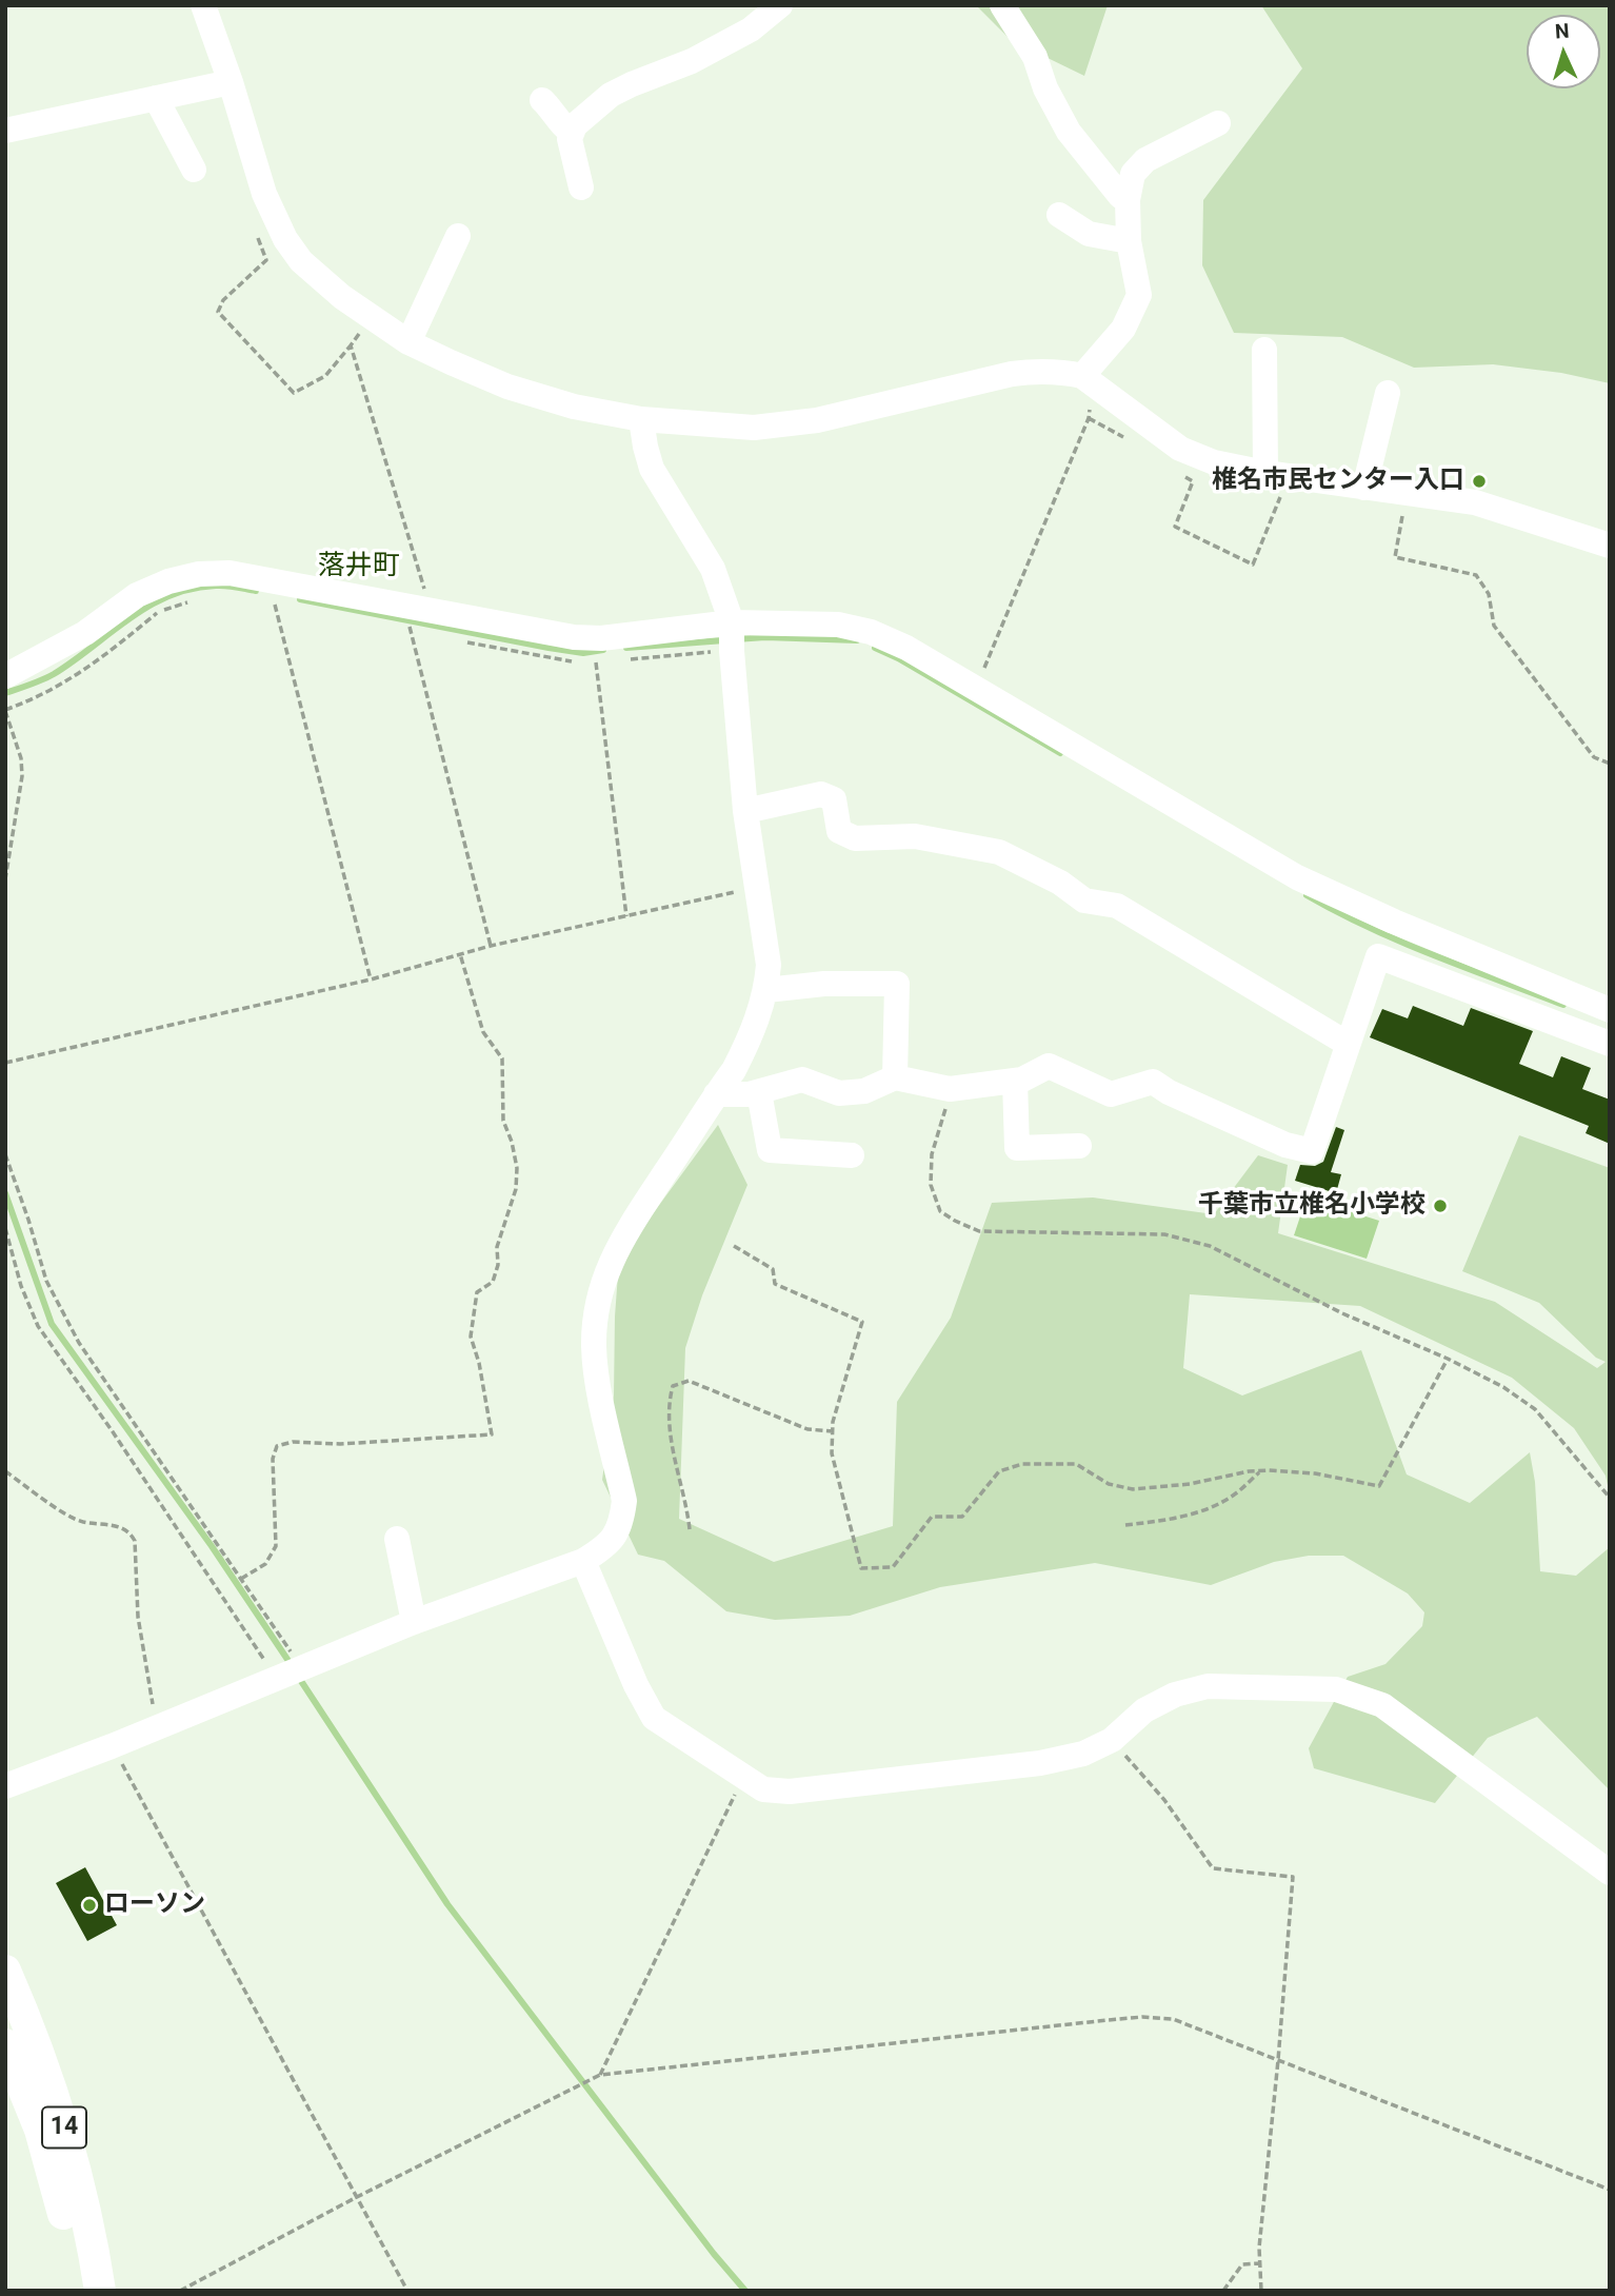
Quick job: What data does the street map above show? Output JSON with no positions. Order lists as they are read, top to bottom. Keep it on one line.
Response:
{"streets":{"main road":["14"]},"districts":["落井町"],"places":["椎名市民センター入口","千葉市立椎名小学校","ローソン"],"north":"top"}
